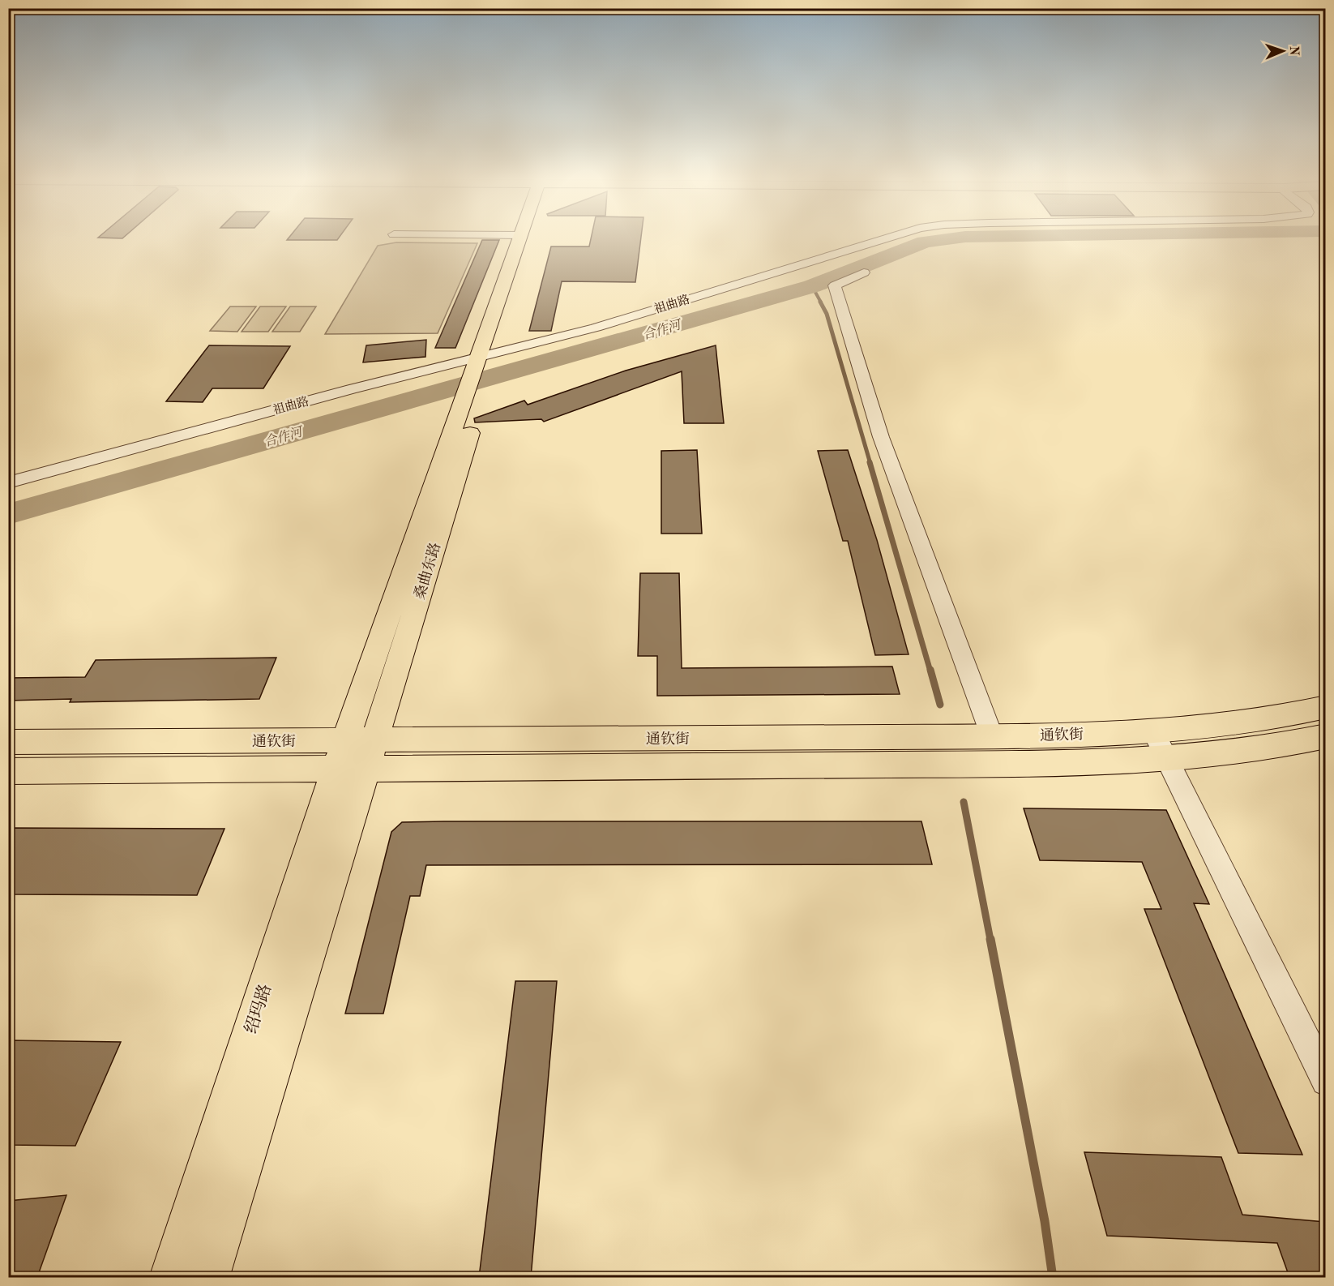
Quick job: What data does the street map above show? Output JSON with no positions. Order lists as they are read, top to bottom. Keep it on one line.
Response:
{"streets":{"main road":["桑曲东路","通钦街","绍玛路"],"street":["祖曲路"]},"crossings":[["祖曲路","桑曲东路"],["桑曲东路","通钦街"],["桑曲东路","绍玛路"],["通钦街","绍玛路"]],"water":["合作河"],"north":"right"}
